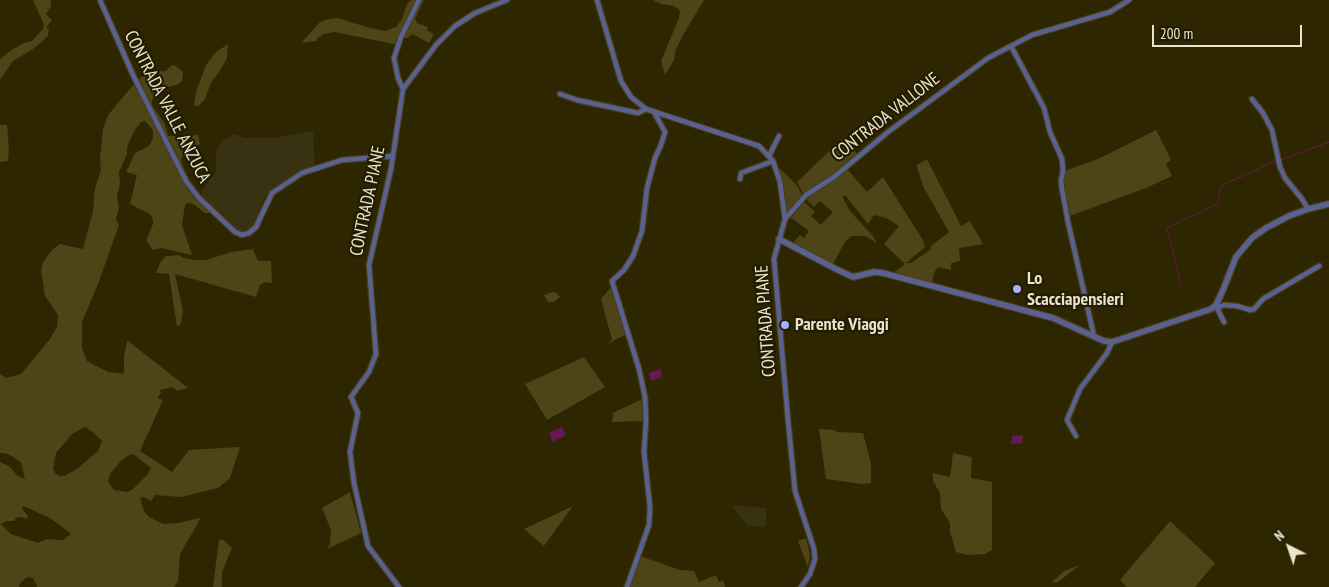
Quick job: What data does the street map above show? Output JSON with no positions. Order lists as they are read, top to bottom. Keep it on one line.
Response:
{"streets":{"street":["CONTRADA VALLE ANZUCA","CONTRADA VALLONE","CONTRADA PIANE"]},"crossings":[["CONTRADA VALLE ANZUCA","CONTRADA PIANE"],["CONTRADA VALLONE","CONTRADA PIANE"]],"places":["Lo Scacciapensieri","Parente Viaggi"],"scale_bar":"200 m","north":"top left"}
